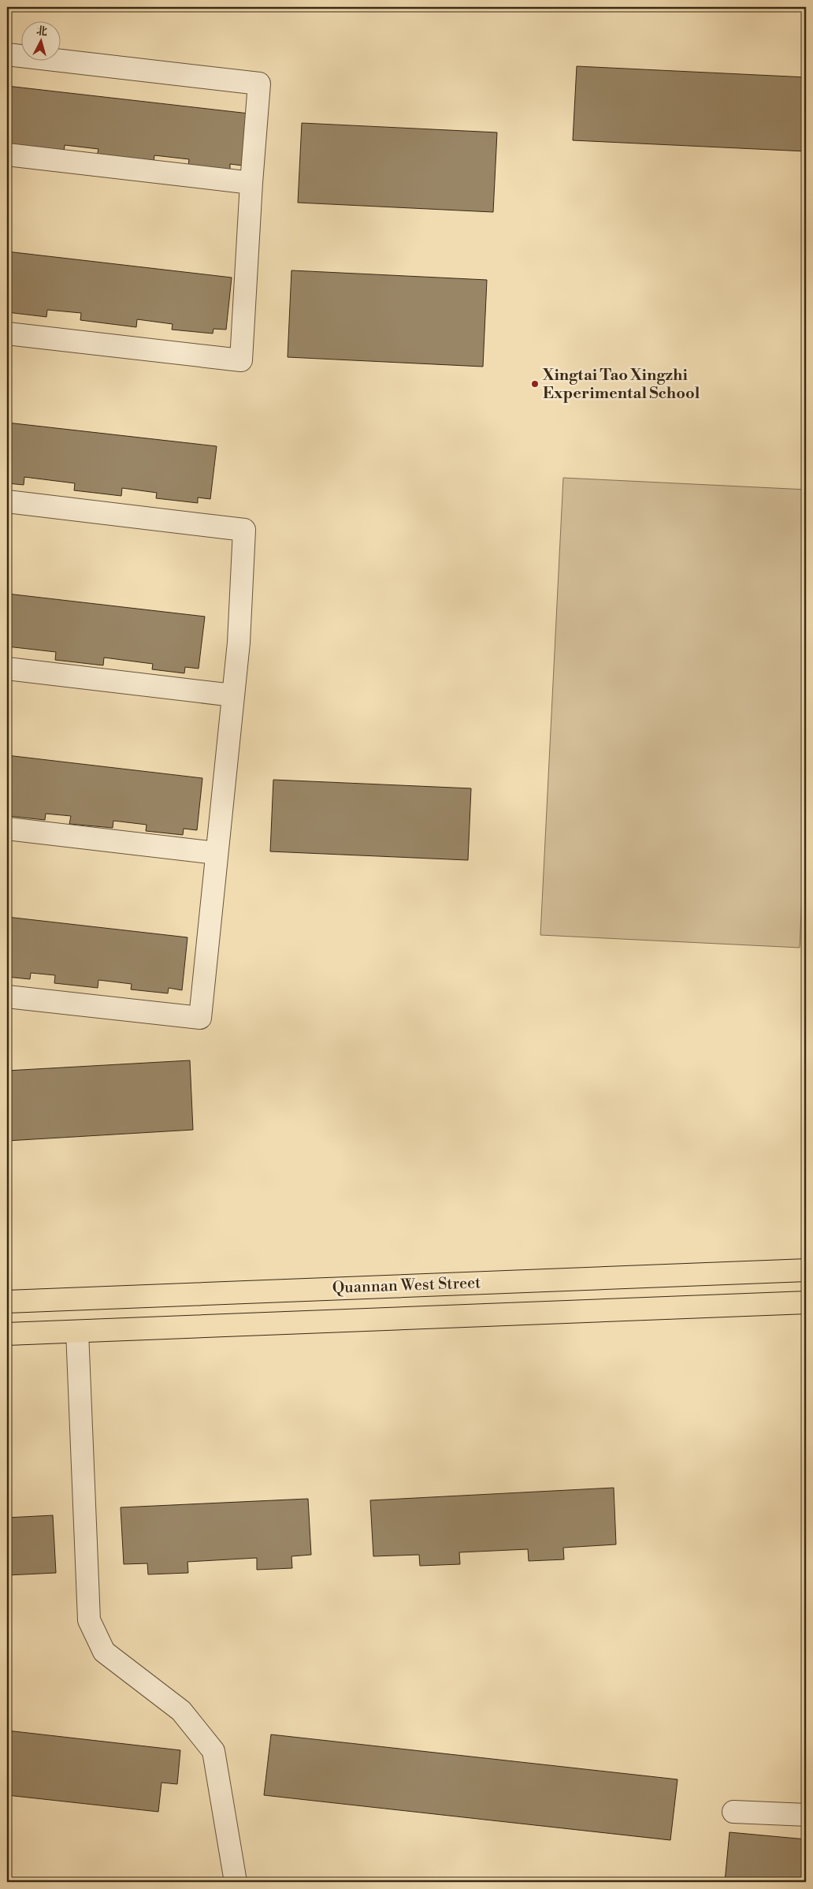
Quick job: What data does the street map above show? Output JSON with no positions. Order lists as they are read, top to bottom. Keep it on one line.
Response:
{"streets":{"main road":["Quannan West Street"]},"places":["Xingtai Tao Xingzhi Experimental School"],"north":"top"}
